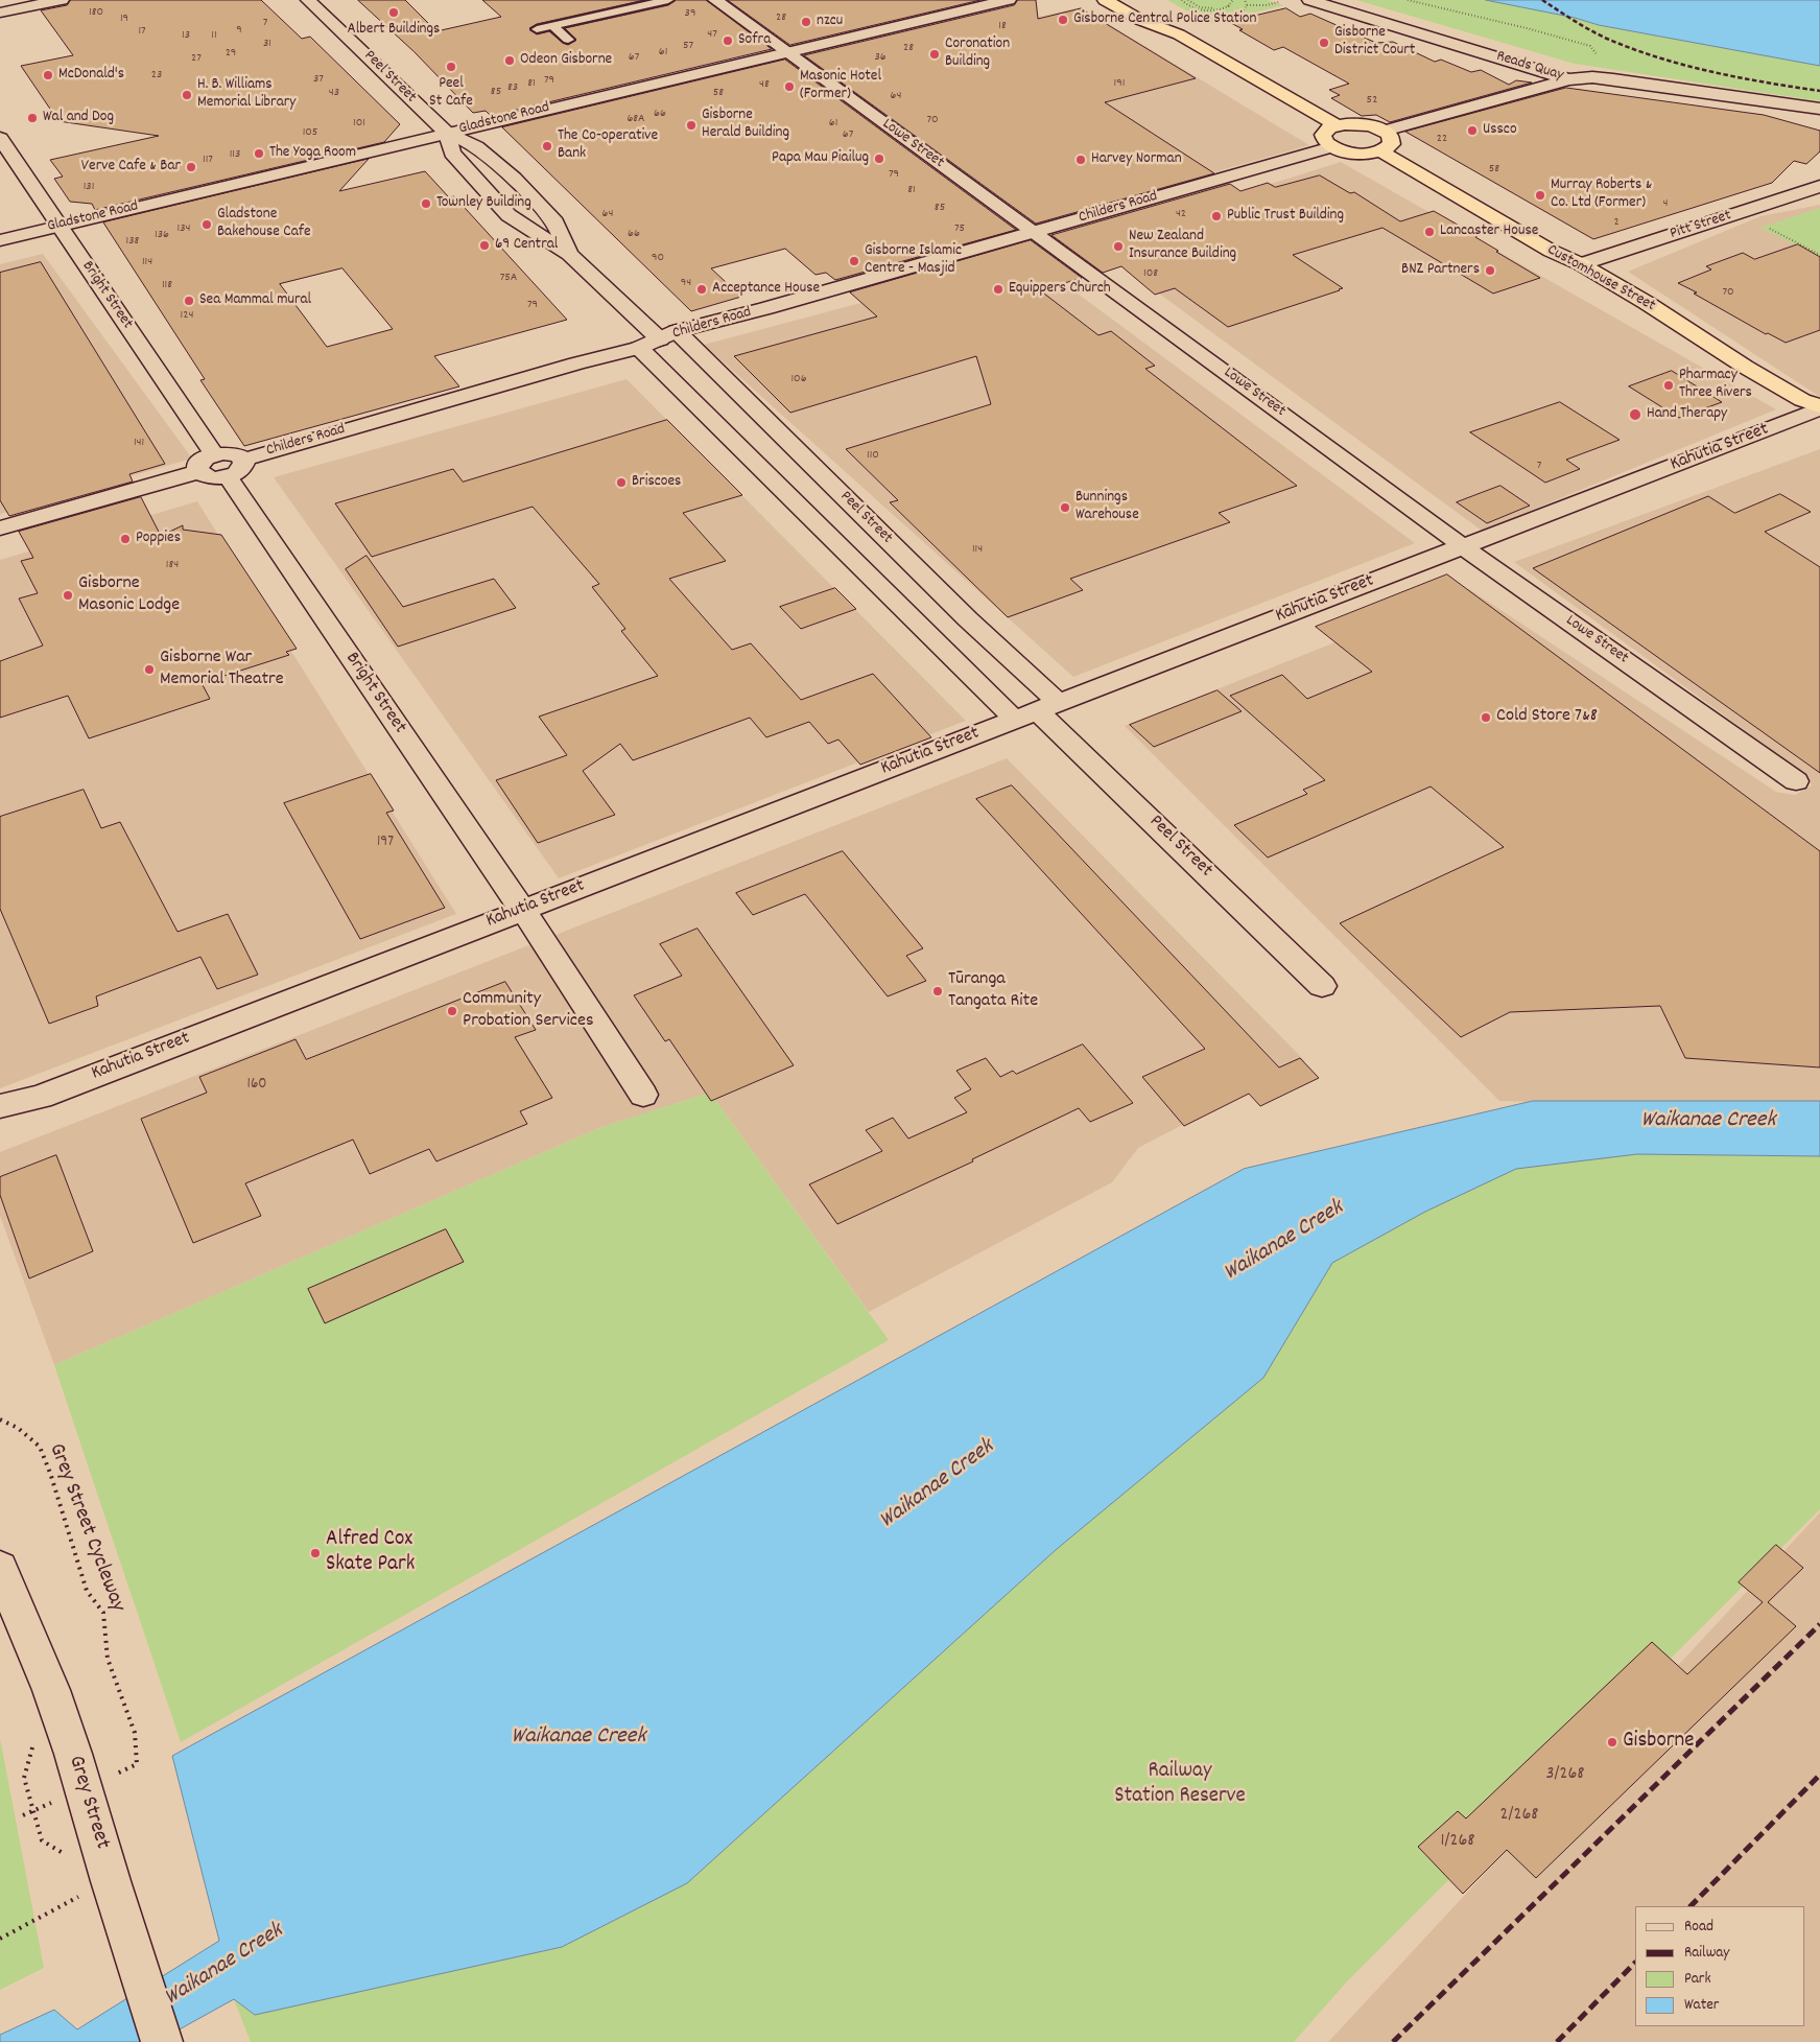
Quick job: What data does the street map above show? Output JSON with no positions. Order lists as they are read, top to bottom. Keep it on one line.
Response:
{"streets":{"highway":["Customhouse Street"],"street":["Reads Quay","Peel Street","Gladstone Road","Lowe Street","Childers Road","Pitt Street","Bright Street","Kahutia Street","Grey Street"],"path":["Grey Street Cycleway"]},"crossings":[["Peel Street","Gladstone Road"],["Peel Street","Childers Road"],["Peel Street","Kahutia Street"],["Gladstone Road","Lowe Street"],["Gladstone Road","Bright Street"],["Lowe Street","Childers Road"],["Lowe Street","Kahutia Street"],["Childers Road","Bright Street"],["Pitt Street","Customhouse Street"],["Customhouse Street","Kahutia Street"],["Bright Street","Kahutia Street"]],"water":["Waikanae Creek"],"parks":["Railway Station Reserve"],"places":["Albert Buildings","Gisborne Central Police Station","nzcu","Sofra","Gisborne District Court","Coronation Building","Odeon Gisborne","Peel St Cafe","McDonald's","Masonic Hotel (Former)","H. B. Williams Memorial Library","Wal and Dog","Gisborne Herald Building","Ussco","The Co-operative Bank","The Yoga Room","Papa Mau Piailug","Harvey Norman","Verve Cafe & Bar","Murray Roberts & Co. Ltd (Former)","Townley Building","Public Trust Building","Gladstone Bakehouse Cafe","Lancaster House","69 Central","New Zealand Insurance Building","Gisborne Islamic Centre - Masjid","BNZ Partners","Acceptance House","Equippers Church","Sea Mammal mural","Pharmacy Three Rivers","Hand Therapy","Briscoes","Bunnings Warehouse","Poppies","Gisborne Masonic Lodge","Gisborne War Memorial Theatre","Cold Store 7&8","Tūranga Tangata Rite","Community Probation Services","Alfred Cox Skate Park","Gisborne"],"house_numbers":["180","39","28","19","7","18","9","17","47","13","11","31","57","28","61","29","67","36","27","23","37","79","81","191","48","83","85","43","58","64","52","66","68A","70","101","61","105","67","22","113","117","58","79","131","81","4","85","64","42","2","134","75","66","136","138","90","114","108","75A","94","118","70","79","124","106","141","110","7","114","184","197","160","3/268","2/268","1/268"],"legend":["Road","Railway","Park","Water"]}
